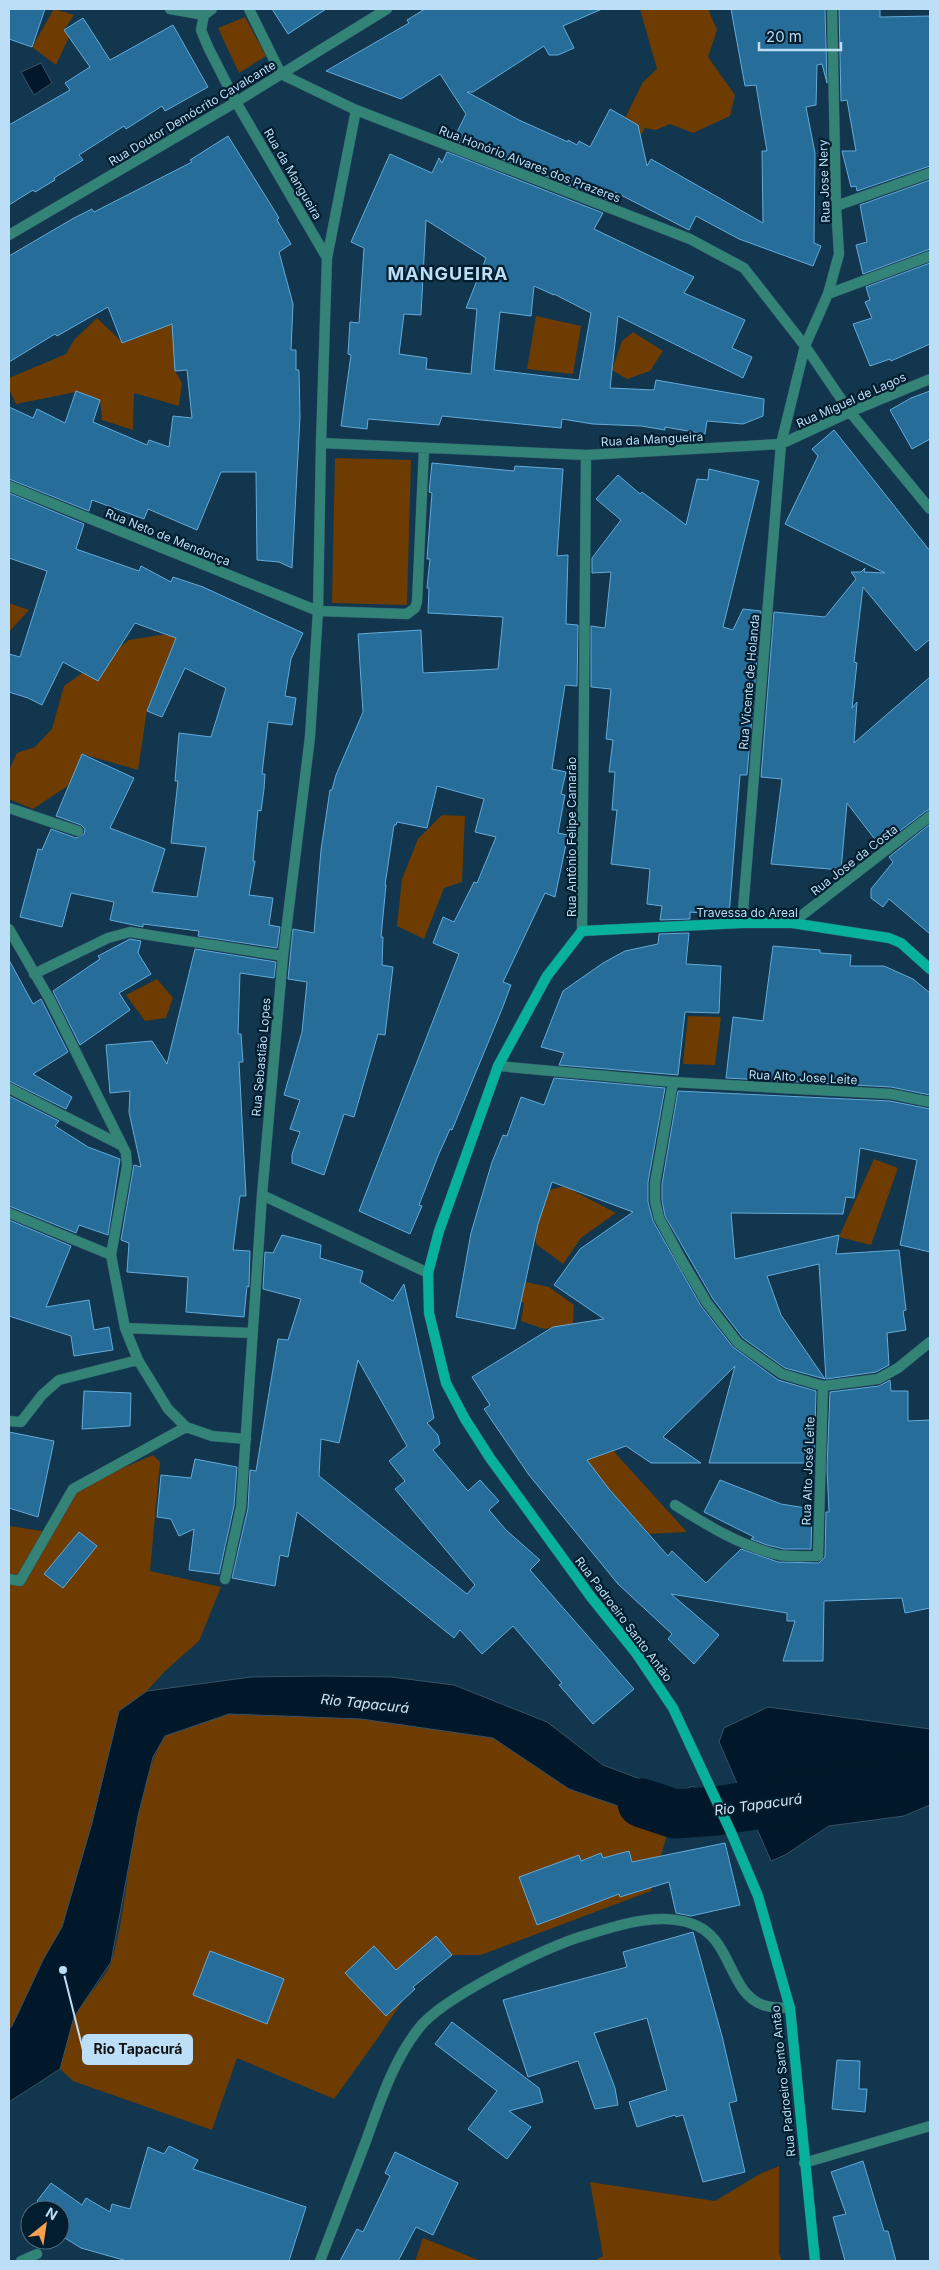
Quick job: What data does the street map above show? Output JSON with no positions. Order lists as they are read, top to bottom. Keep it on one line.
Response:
{"streets":{"main road":["Rua Antônio Felipe Camarão","Travessa do Areal","Rua Padroeiro Santo Antão"],"street":["Rua Doutor Demócrito Cavalcante","Rua Honório Alvares dos Prazeres","Rua da Mangueira","Rua Jose Nery","Rua Miguel de Lagos","Rua Neto de Mendonça","Rua Vicente de Holanda","Rua Jose da Costa","Rua Sebastião Lopes","Rua Alto Jose Leite","Rua Alto José Leite"]},"crossings":[["Rua Doutor Demócrito Cavalcante","Rua Honório Alvares dos Prazeres"],["Rua Doutor Demócrito Cavalcante","Rua da Mangueira"],["Rua Honório Alvares dos Prazeres","Rua da Mangueira"],["Rua Honório Alvares dos Prazeres","Rua Jose Nery"],["Rua Honório Alvares dos Prazeres","Rua Miguel de Lagos"],["Rua da Mangueira","Rua Miguel de Lagos"],["Rua da Mangueira","Rua Neto de Mendonça"],["Rua da Mangueira","Rua Vicente de Holanda"],["Rua da Mangueira","Rua Antônio Felipe Camarão"],["Rua da Mangueira","Rua Sebastião Lopes"],["Rua Miguel de Lagos","Rua Vicente de Holanda"],["Rua Neto de Mendonça","Rua Sebastião Lopes"],["Rua Vicente de Holanda","Travessa do Areal"],["Rua Antônio Felipe Camarão","Travessa do Areal"],["Rua Antônio Felipe Camarão","Rua Alto Jose Leite"],["Rua Antônio Felipe Camarão","Rua Padroeiro Santo Antão"],["Rua Jose da Costa","Travessa do Areal"]],"districts":["MANGUEIRA"],"water":["Rio Tapacurá"],"places":["Rio Tapacurá"],"scale_bar":"20 m","north":"top right"}
